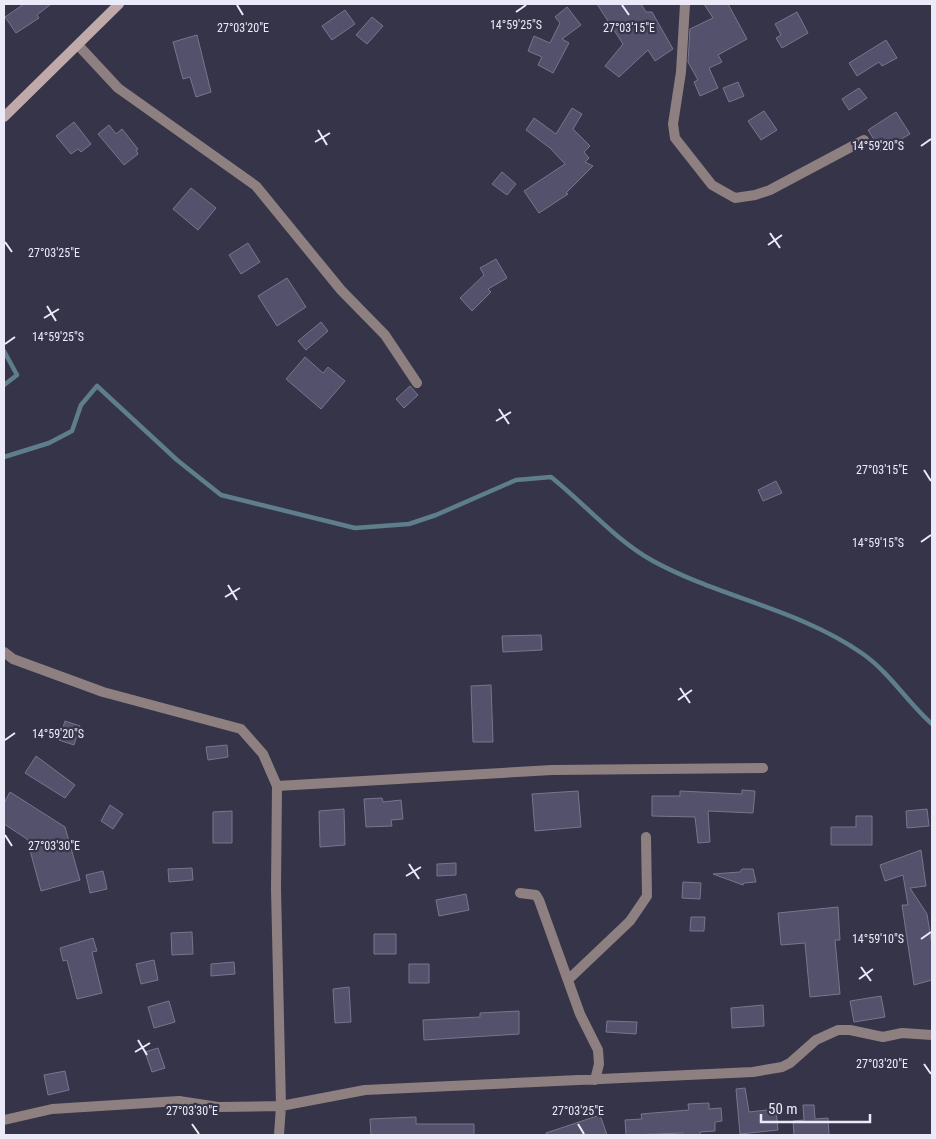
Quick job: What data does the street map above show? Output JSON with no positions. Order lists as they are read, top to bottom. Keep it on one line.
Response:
{"scale_bar":"50 m","coordinates":["14°59'25\"S","27°03'20\"E","27°03'15\"E","14°59'20\"S","27°03'25\"E","14°59'15\"S","27°03'30\"E","14°59'10\"S"]}
